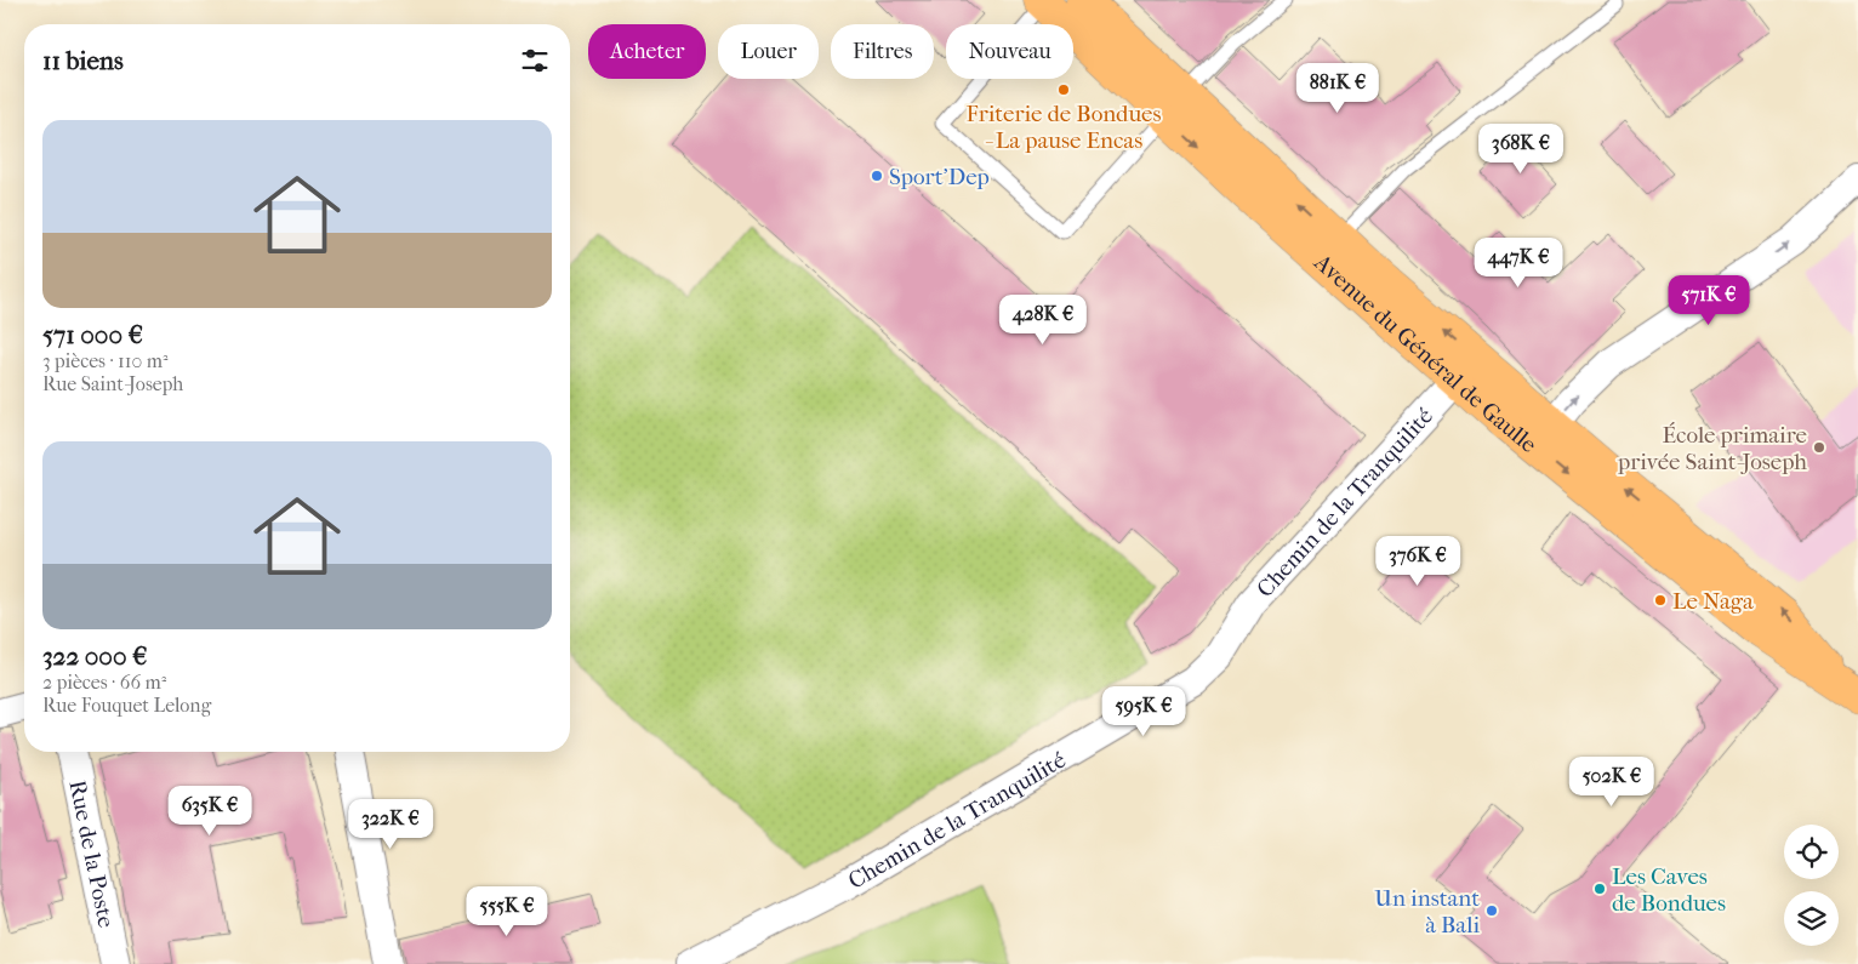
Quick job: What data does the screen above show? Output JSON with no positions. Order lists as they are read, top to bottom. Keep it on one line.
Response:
{"streets":{"main road":["Avenue du Général de Gaulle"],"street":["Chemin de la Tranquilité","Rue de la Poste"]},"crossings":[["Avenue du Général de Gaulle","Chemin de la Tranquilité"]],"places":["Friterie de Bondues - La pause Encas","Sport'Dep","École primaire privée Saint-Joseph","Le Naga","Les Caves de Bondues","Un instant à Bali"],"page":{"chip":["Acheter","Louer","Filtres","Nouveau"],"heading":"11 biens","price":["881K €","368K €","447K €","571K €","428K €","376K €","595K €","502K €","635K €","322K €","555K €"],"list":[{"name":"571 000 €","note":"3 pièces · 110 m² · Rue Saint-Joseph"},{"name":"322 000 €","note":"2 pièces · 66 m² · Rue Fouquet Lelong"}]}}
